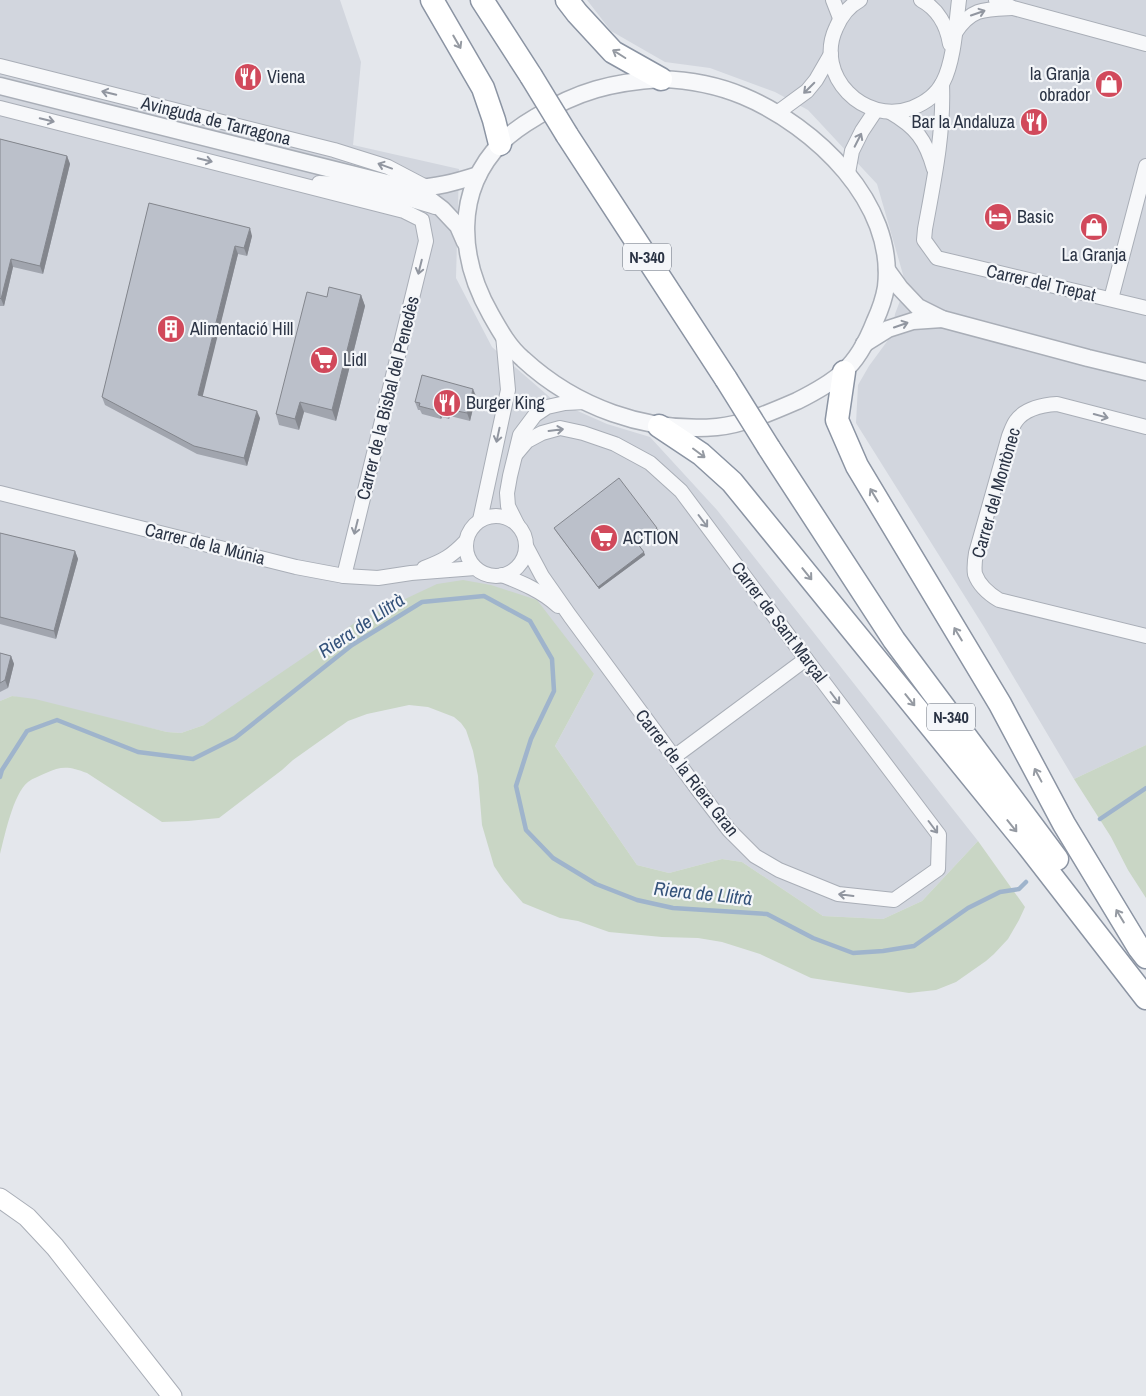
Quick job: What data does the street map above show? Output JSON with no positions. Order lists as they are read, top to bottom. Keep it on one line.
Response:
{"streets":{"highway":["N-340"],"street":["Avinguda de Tarragona","Carrer del Trepat","Carrer de la Bisbal del Penedès","Carrer del Montònec","Carrer de la Múnia","Carrer de Sant Marçal","Carrer de la Riera Gran"]},"crossings":[["Carrer de la Bisbal del Penedès","Carrer de la Múnia"],["Carrer de la Múnia","Carrer de la Riera Gran"],["Carrer de Sant Marçal","Carrer de la Riera Gran"]],"one_way":["Carrer de Sant Marçal","Carrer de la Riera Gran"],"water":["Riera de Llitrà"],"places":{"restaurant":["Viena","Bar la Andaluza","Burger King"],"shop":["la Granja obrador","La Granja"],"hotel":["Basic"],"building":["Alimentació Hill"],"supermarket":["Lidl","ACTION"]}}
